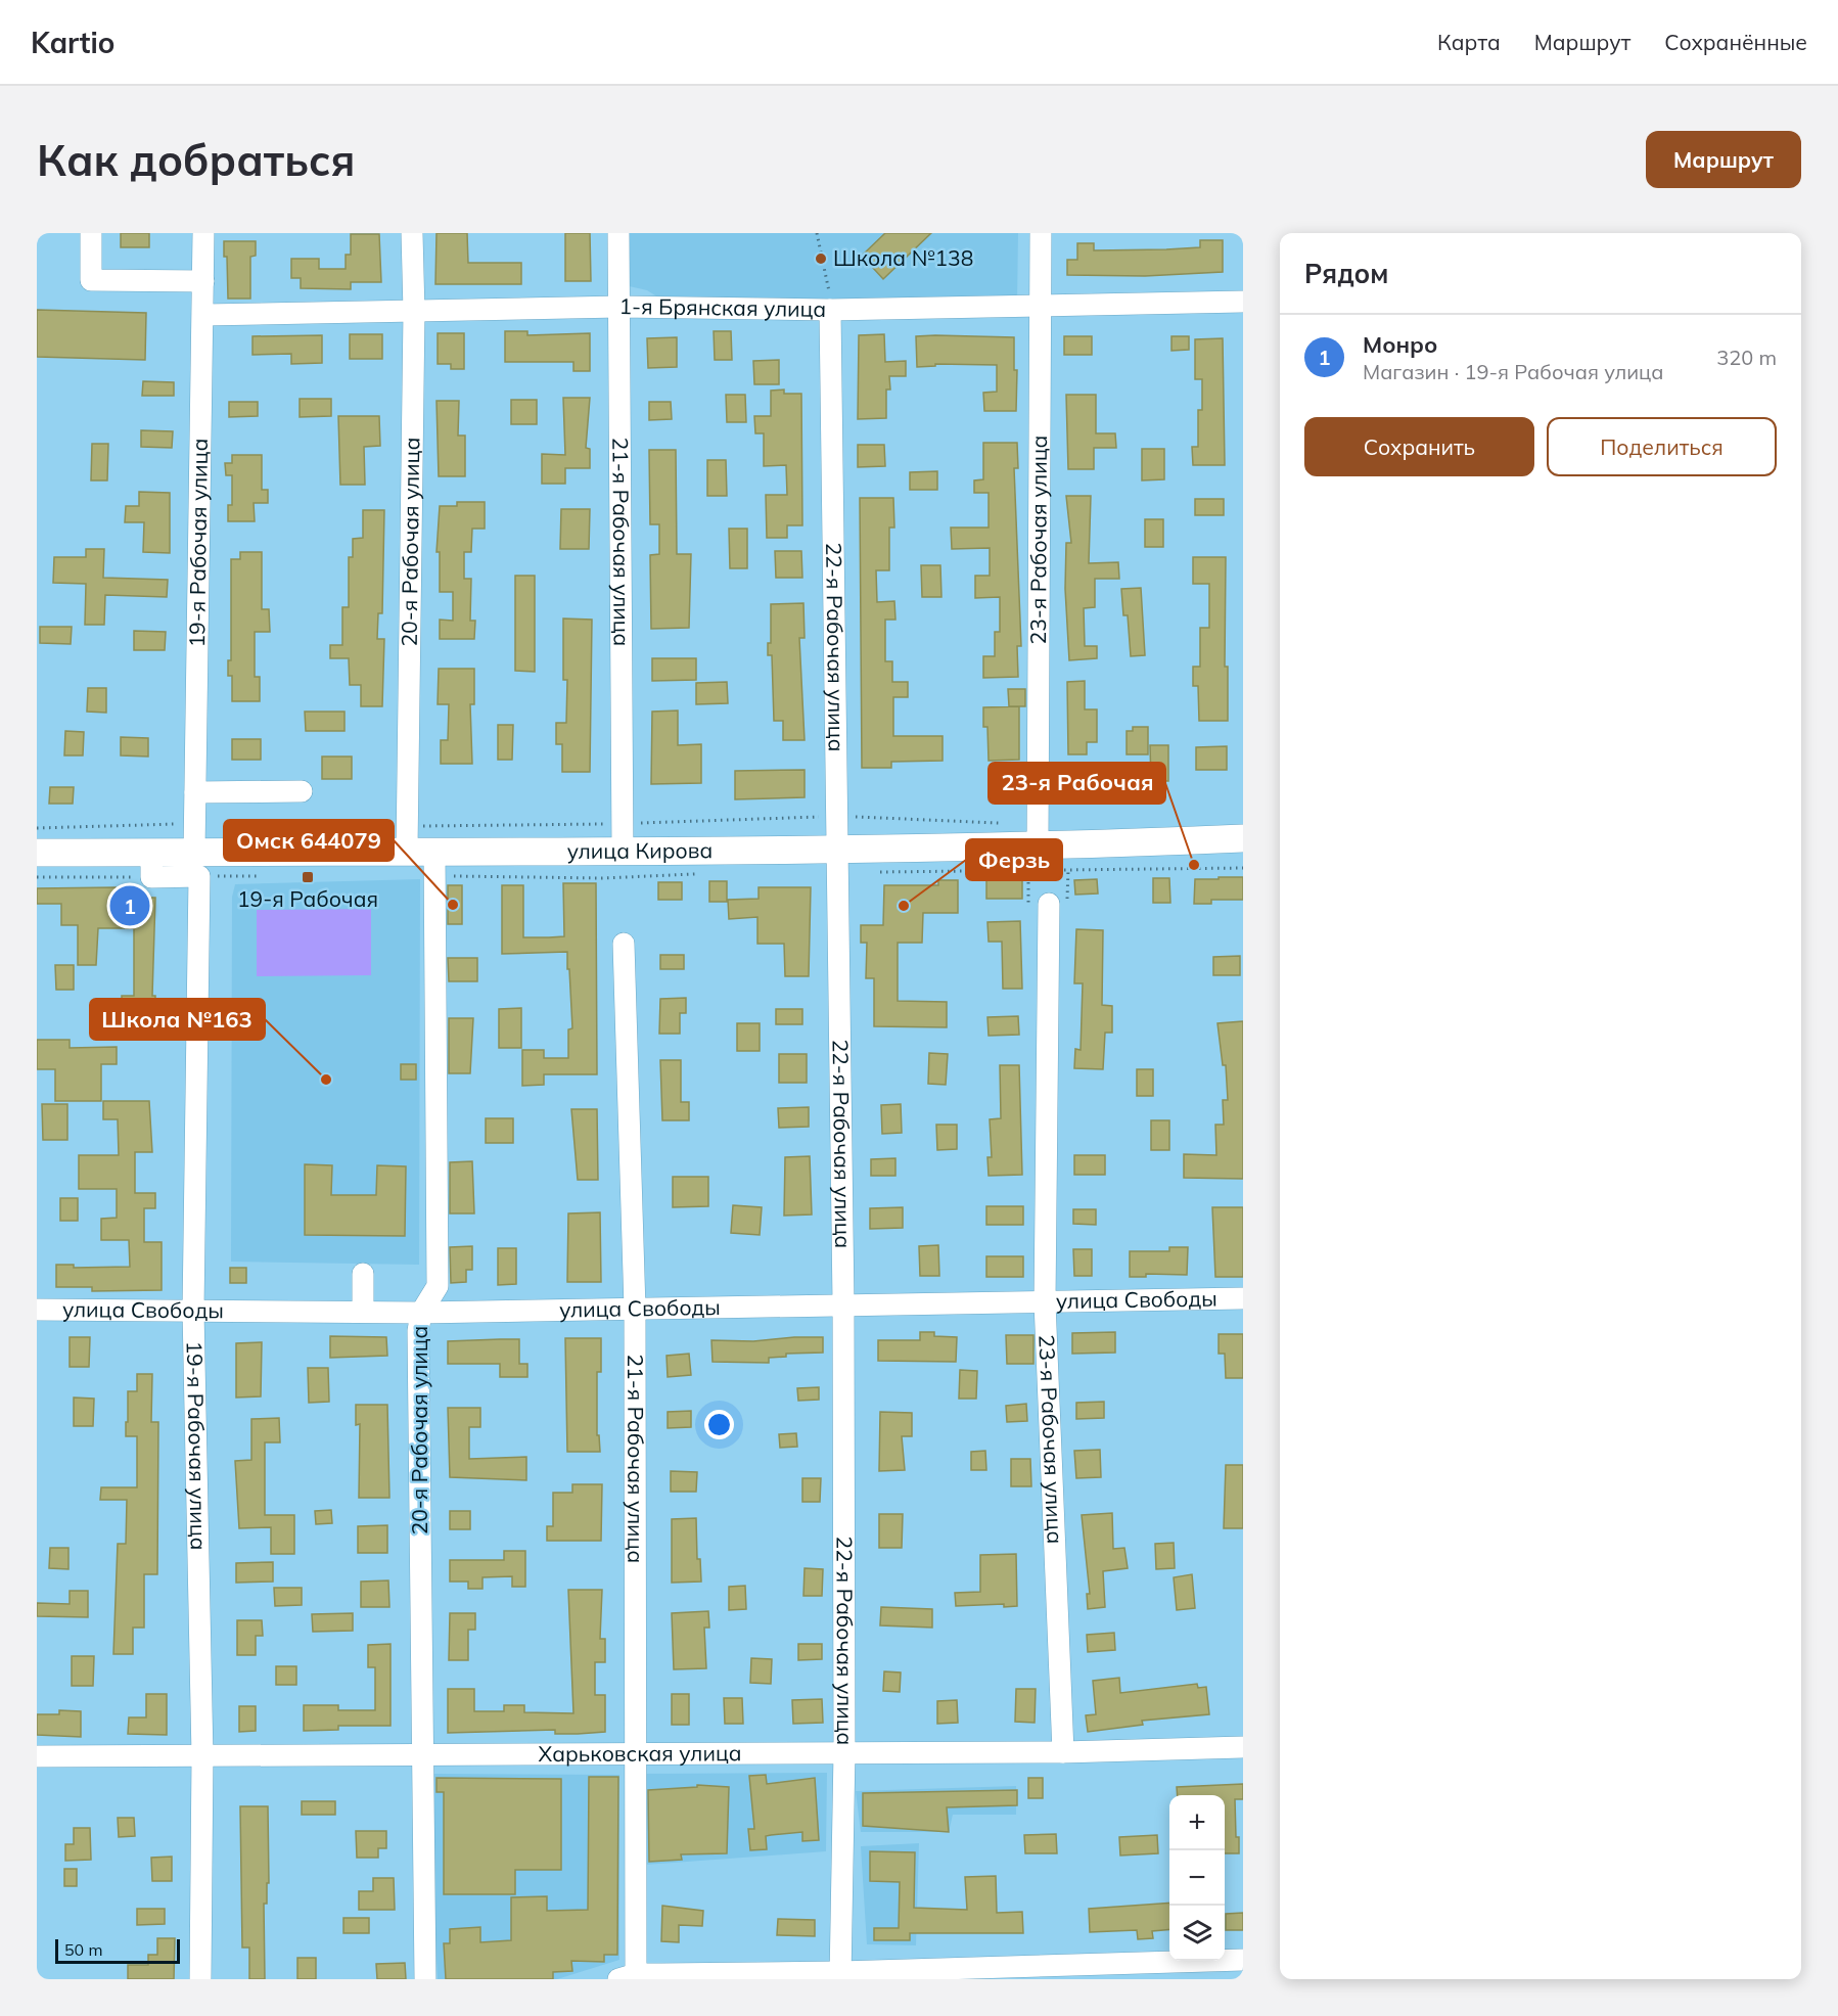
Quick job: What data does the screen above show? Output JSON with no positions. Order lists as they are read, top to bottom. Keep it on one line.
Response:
{"streets":{"main road":["улица Кирова"],"street":["1-я Брянская улица","23-я Рабочая улица","20-я Рабочая улица","21-я Рабочая улица","19-я Рабочая улица","22-я Рабочая улица","улица Свободы","Харьковская улица"]},"crossings":[["1-я Брянская улица","23-я Рабочая улица"],["1-я Брянская улица","20-я Рабочая улица"],["1-я Брянская улица","21-я Рабочая улица"],["1-я Брянская улица","19-я Рабочая улица"],["1-я Брянская улица","22-я Рабочая улица"],["23-я Рабочая улица","улица Кирова"],["23-я Рабочая улица","улица Свободы"],["23-я Рабочая улица","Харьковская улица"],["20-я Рабочая улица","улица Кирова"],["20-я Рабочая улица","улица Свободы"],["20-я Рабочая улица","Харьковская улица"],["21-я Рабочая улица","улица Кирова"],["21-я Рабочая улица","улица Свободы"],["21-я Рабочая улица","Харьковская улица"],["19-я Рабочая улица","улица Кирова"],["19-я Рабочая улица","улица Свободы"],["19-я Рабочая улица","Харьковская улица"],["22-я Рабочая улица","улица Кирова"],["22-я Рабочая улица","улица Свободы"],["22-я Рабочая улица","Харьковская улица"]],"places":{"other":["Школа №138","23-я Рабочая","Омск 644079","Ферзь","Школа №163"],"transit":["19-я Рабочая"]},"scale_bar":"50 m","page":{"header":"Kartio","nav":["Карта","Маршрут","Сохранённые"],"buttons":["Маршрут",["Сохранить","Поделиться"]],"title":"Как добраться","heading":"Рядом","list":[{"mark":"1","name":"Монро","note":"Магазин · 19-я Рабочая улица","value":"320 m"}],"pins":"1","map_buttons":["+","−"],"scale":"50 m"}}
